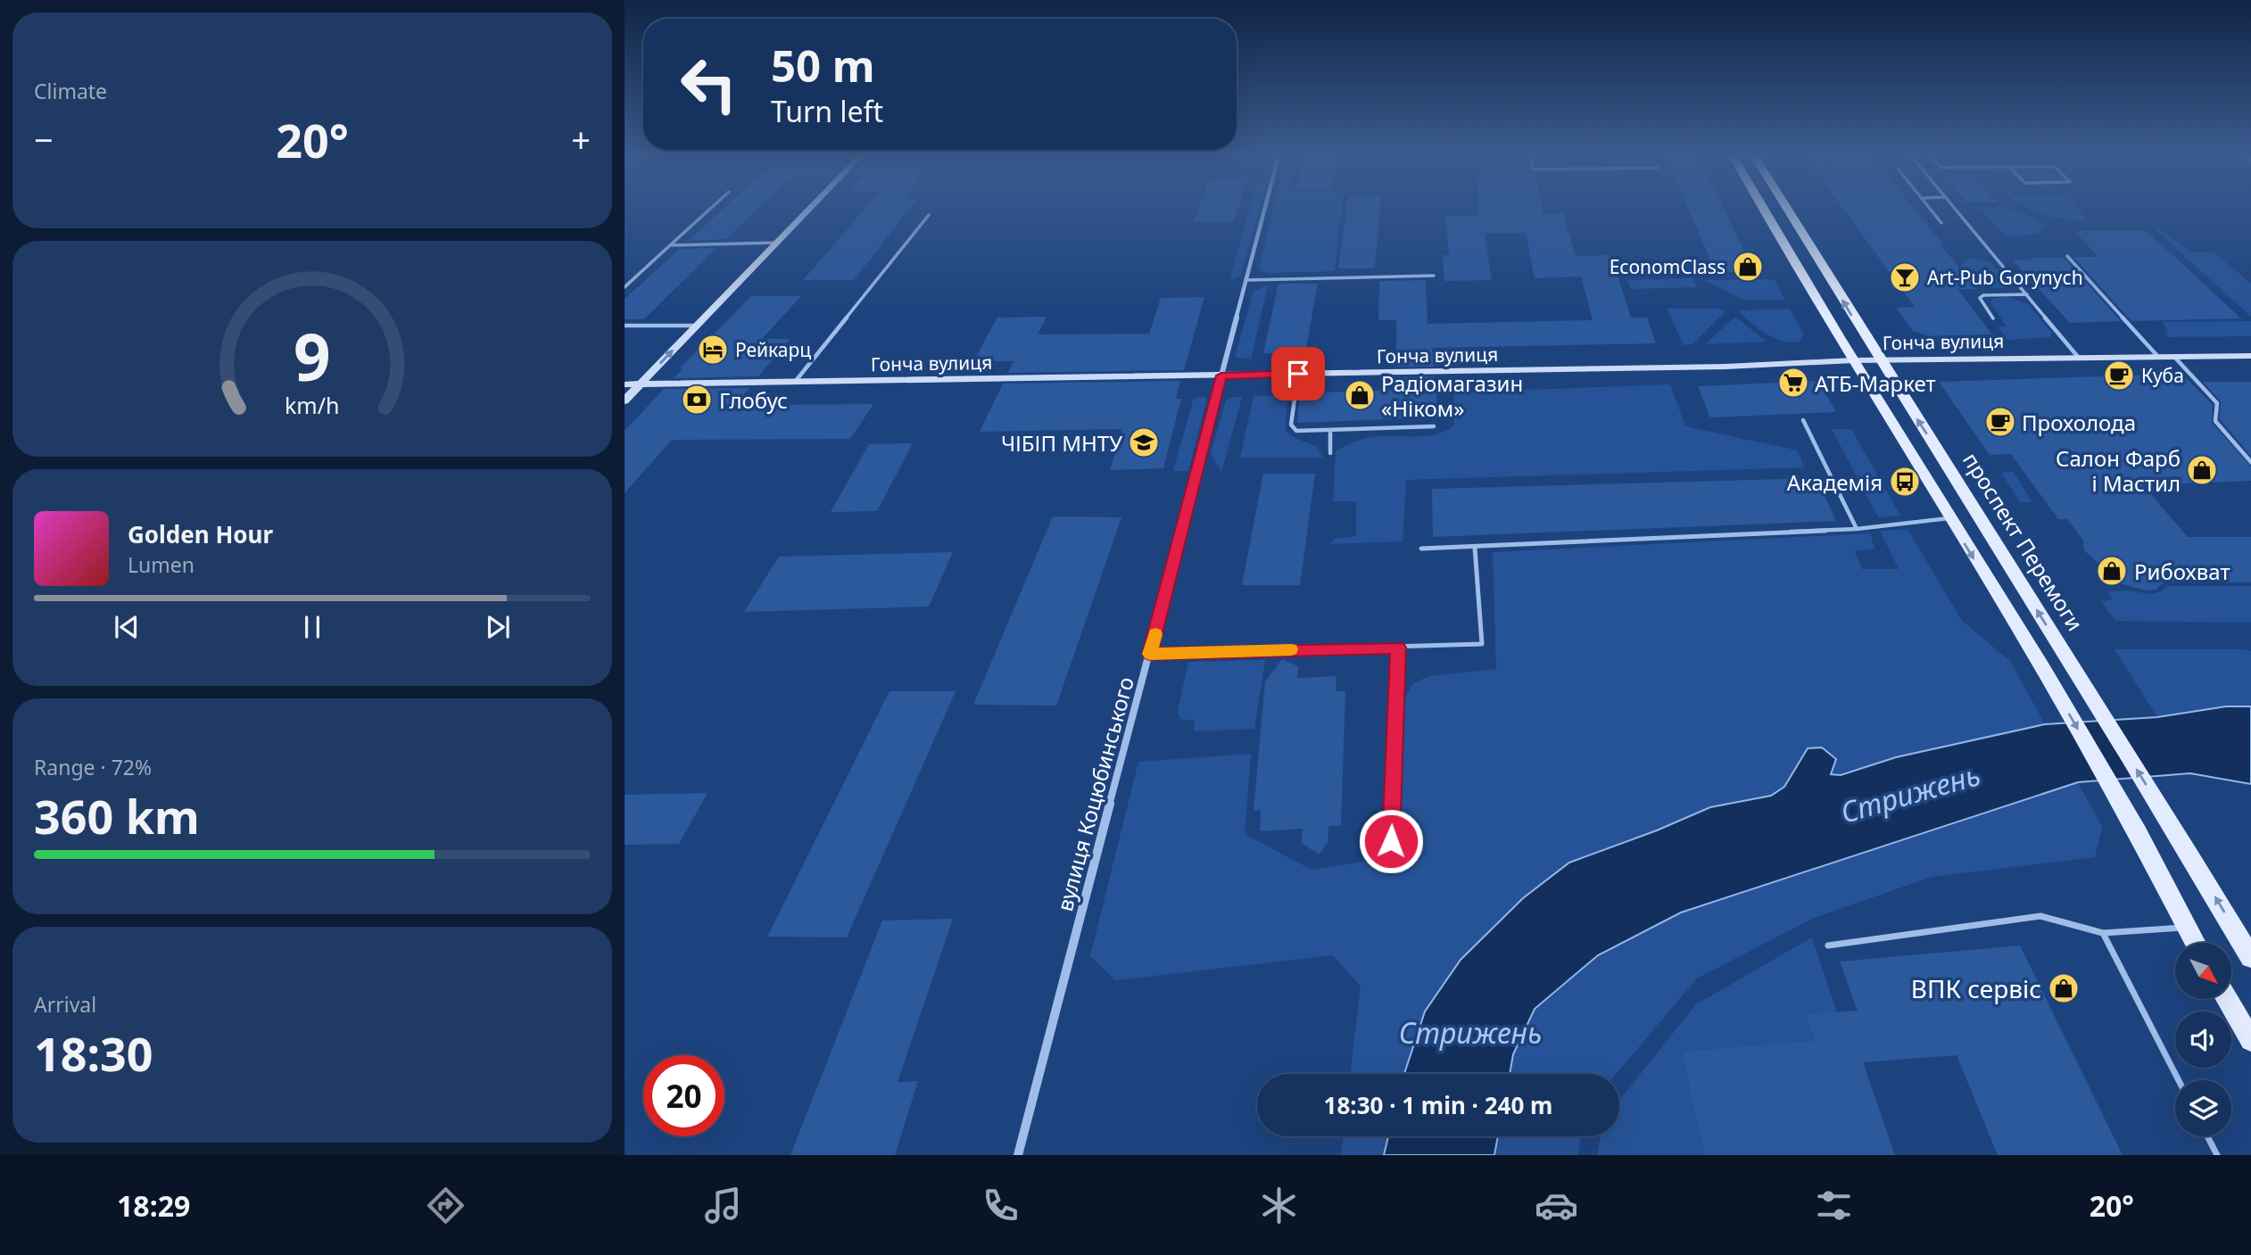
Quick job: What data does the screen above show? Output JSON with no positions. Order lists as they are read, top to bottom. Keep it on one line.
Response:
{"streets":{"main road":["проспект Перемоги"],"street":["Гонча вулиця","вулиця Коцюбинського"]},"crossings":[["Гонча вулиця","проспект Перемоги"],["Гонча вулиця","вулиця Коцюбинського"]],"water":["Стрижень"],"places":{"shop":["EconomClass","Радіомагазин «Ніком»","Салон Фарб і Мастил","Рибохват","ВПК сервіс"],"bar":["Art-Pub Gorynych"],"hotel":["Рейкарц"],"cafe":["Куба","Прохолода"],"supermarket":["АТБ-Маркет"],"bank":["Глобус"],"school or university":["ЧІБІП МНТУ"],"bus stop":["Академія"]},"north":"bottom right","page":{"tile":["Climate",["Range · 72%","360 km"],["Arrival","18:30"]],"turn":["50 m","Turn left"],"heat":["−","20°","+"],"song":["Golden Hour","Lumen"],"limit":"20","trip":"18:30 · 1 min · 240 m","tabs":["18:29","20°"],"gauge":["9","km/h"]}}
